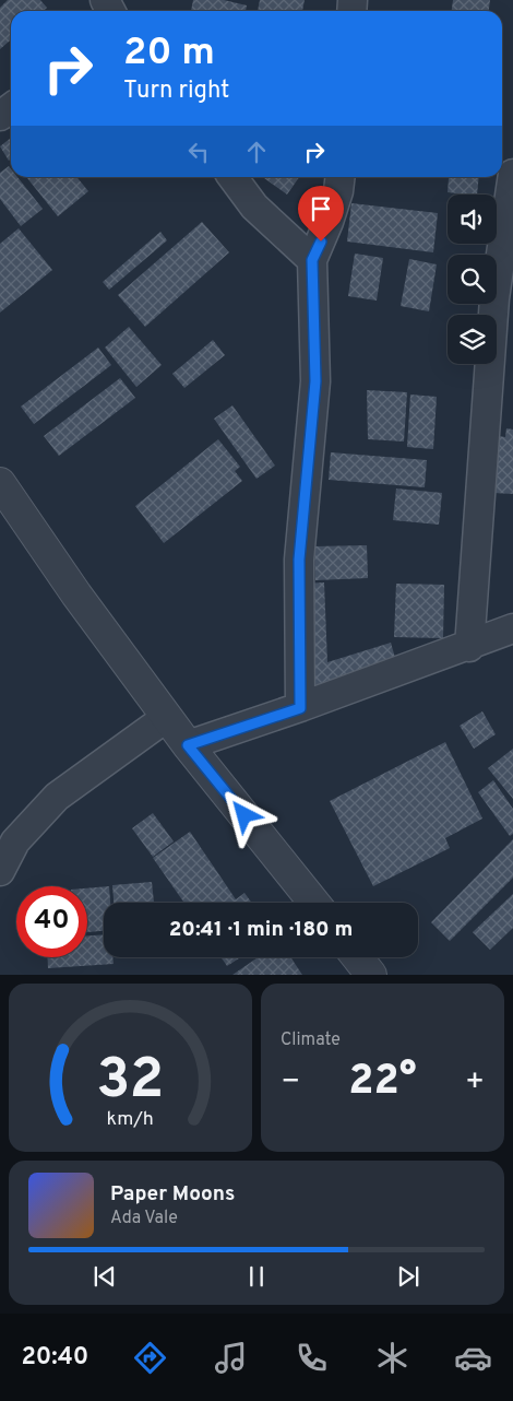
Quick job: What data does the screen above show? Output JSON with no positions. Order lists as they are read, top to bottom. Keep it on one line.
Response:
{"page":{"turn":["20 m","Turn right"],"limit":"40","trip":"20:41 · 1 min · 180 m","tile":"Climate","heat":["−","22°","+"],"song":["Paper Moons","Ada Vale"],"tabs":"20:40","gauge":["32","km/h"]}}
